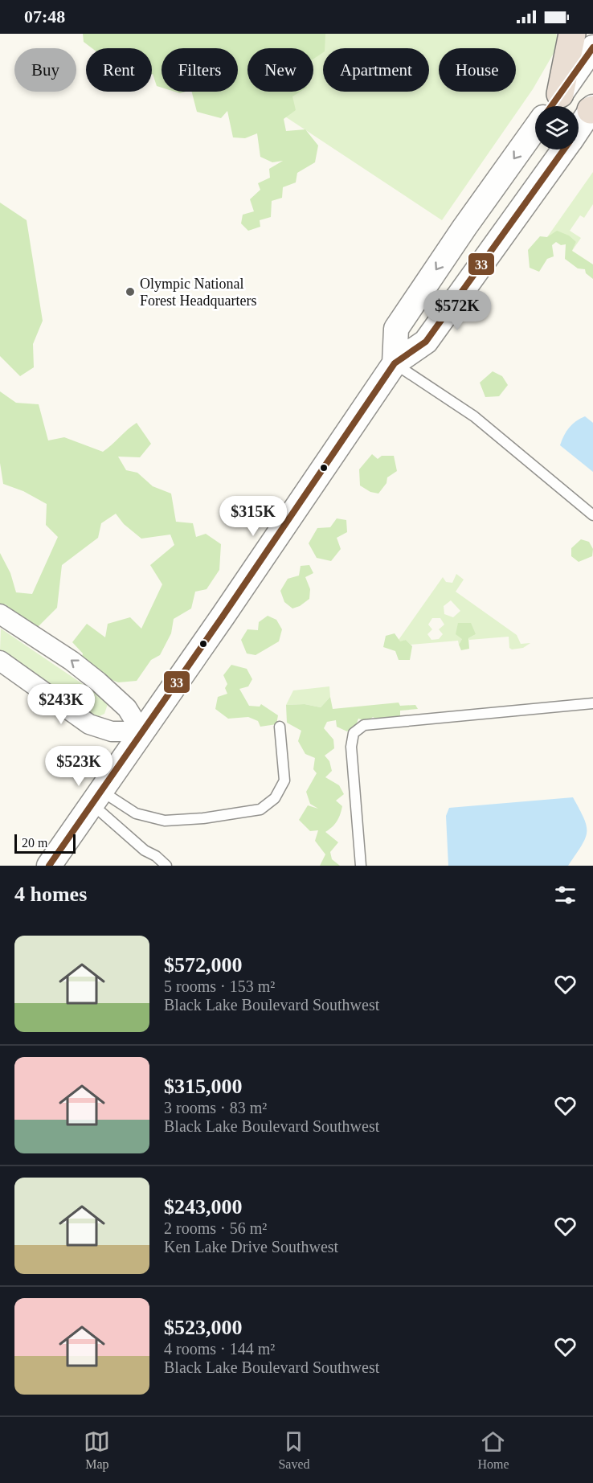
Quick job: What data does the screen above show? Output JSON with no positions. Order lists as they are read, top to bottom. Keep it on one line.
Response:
{"places":["Olympic National Forest Headquarters"],"lines":["transit line 33"],"scale_bar":"20 m","page":{"status":"07:48","chip":["Buy","Rent","Filters","New","Apartment","House"],"price":["$572K","$315K","$243K","$523K"],"scale":"20 m","heading":"4 homes","list":[{"name":"$572,000","note":"5 rooms · 153 m² · Black Lake Boulevard Southwest"},{"name":"$315,000","note":"3 rooms · 83 m² · Black Lake Boulevard Southwest"},{"name":"$243,000","note":"2 rooms · 56 m² · Ken Lake Drive Southwest"},{"name":"$523,000","note":"4 rooms · 144 m² · Black Lake Boulevard Southwest"}],"tabs":["Map","Saved","Home"]}}
